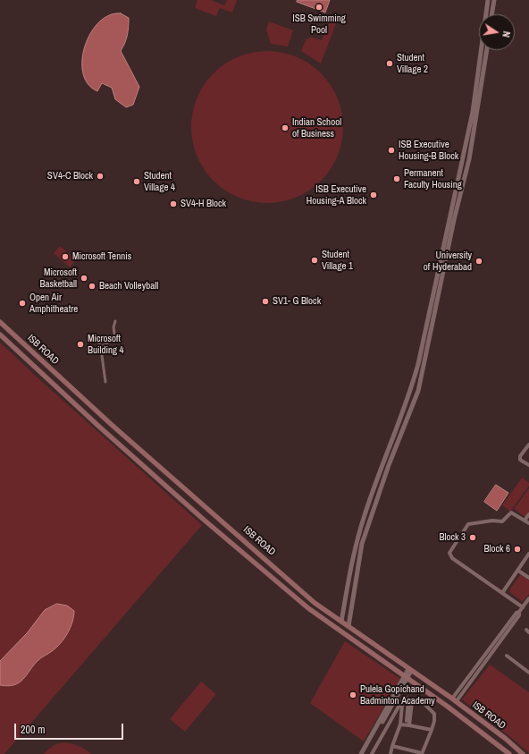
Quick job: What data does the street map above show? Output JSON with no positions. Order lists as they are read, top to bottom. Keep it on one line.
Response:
{"streets":{"main road":["ISB ROAD"]},"places":["ISB Swimming Pool","Student Village 2","Indian School of Business","ISB Executive Housing-B Block","SV4-C Block","Permanent Faculty Housing","Student Village 4","ISB Executive Housing-A Block","SV4-H Block","Microsoft Tennis","Student Village 1","University of Hyderabad","Microsoft Basketball","Beach Volleyball","SV1- G Block","Open Air Amphitheatre","Microsoft Building 4","Block 3","Block 6","Pulela Gopichand Badminton Academy"],"scale_bar":"200 m","north":"right"}
